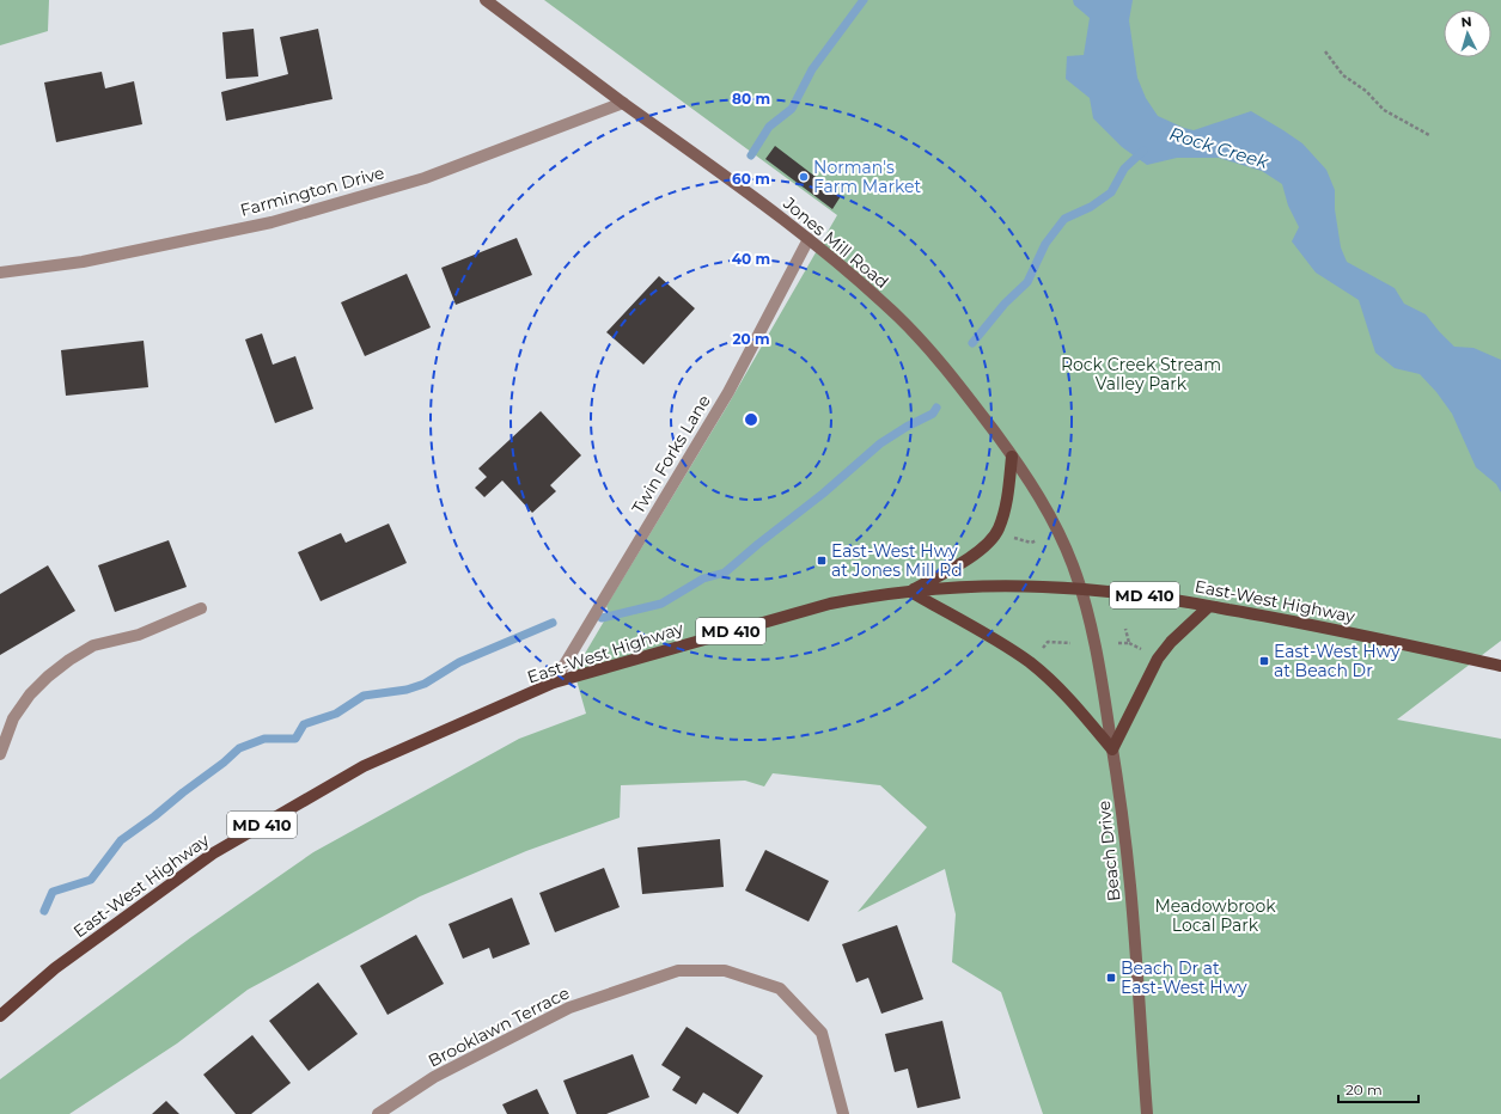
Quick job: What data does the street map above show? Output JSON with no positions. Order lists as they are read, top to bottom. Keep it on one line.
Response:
{"streets":{"main road":["Jones Mill Road","MD 410","East-West Highway","Beach Drive"],"street":["Farmington Drive","Twin Forks Lane","Brooklawn Terrace"]},"crossings":[["Farmington Drive","Jones Mill Road"],["Jones Mill Road","Twin Forks Lane"],["Jones Mill Road","East-West Highway"],["Jones Mill Road","Beach Drive"],["Twin Forks Lane","East-West Highway"],["East-West Highway","Beach Drive"]],"water":["Rock Creek"],"parks":["Rock Creek Stream Valley Park","Meadowbrook Local Park"],"places":{"other":["Norman's Farm Market"],"transit":["East-West Hwy at Jones Mill Rd","East-West Hwy at Beach Dr","Beach Dr at East-West Hwy"]},"scale_bar":"20 m","north":"top","rings":["80 m","60 m","40 m","20 m"]}
